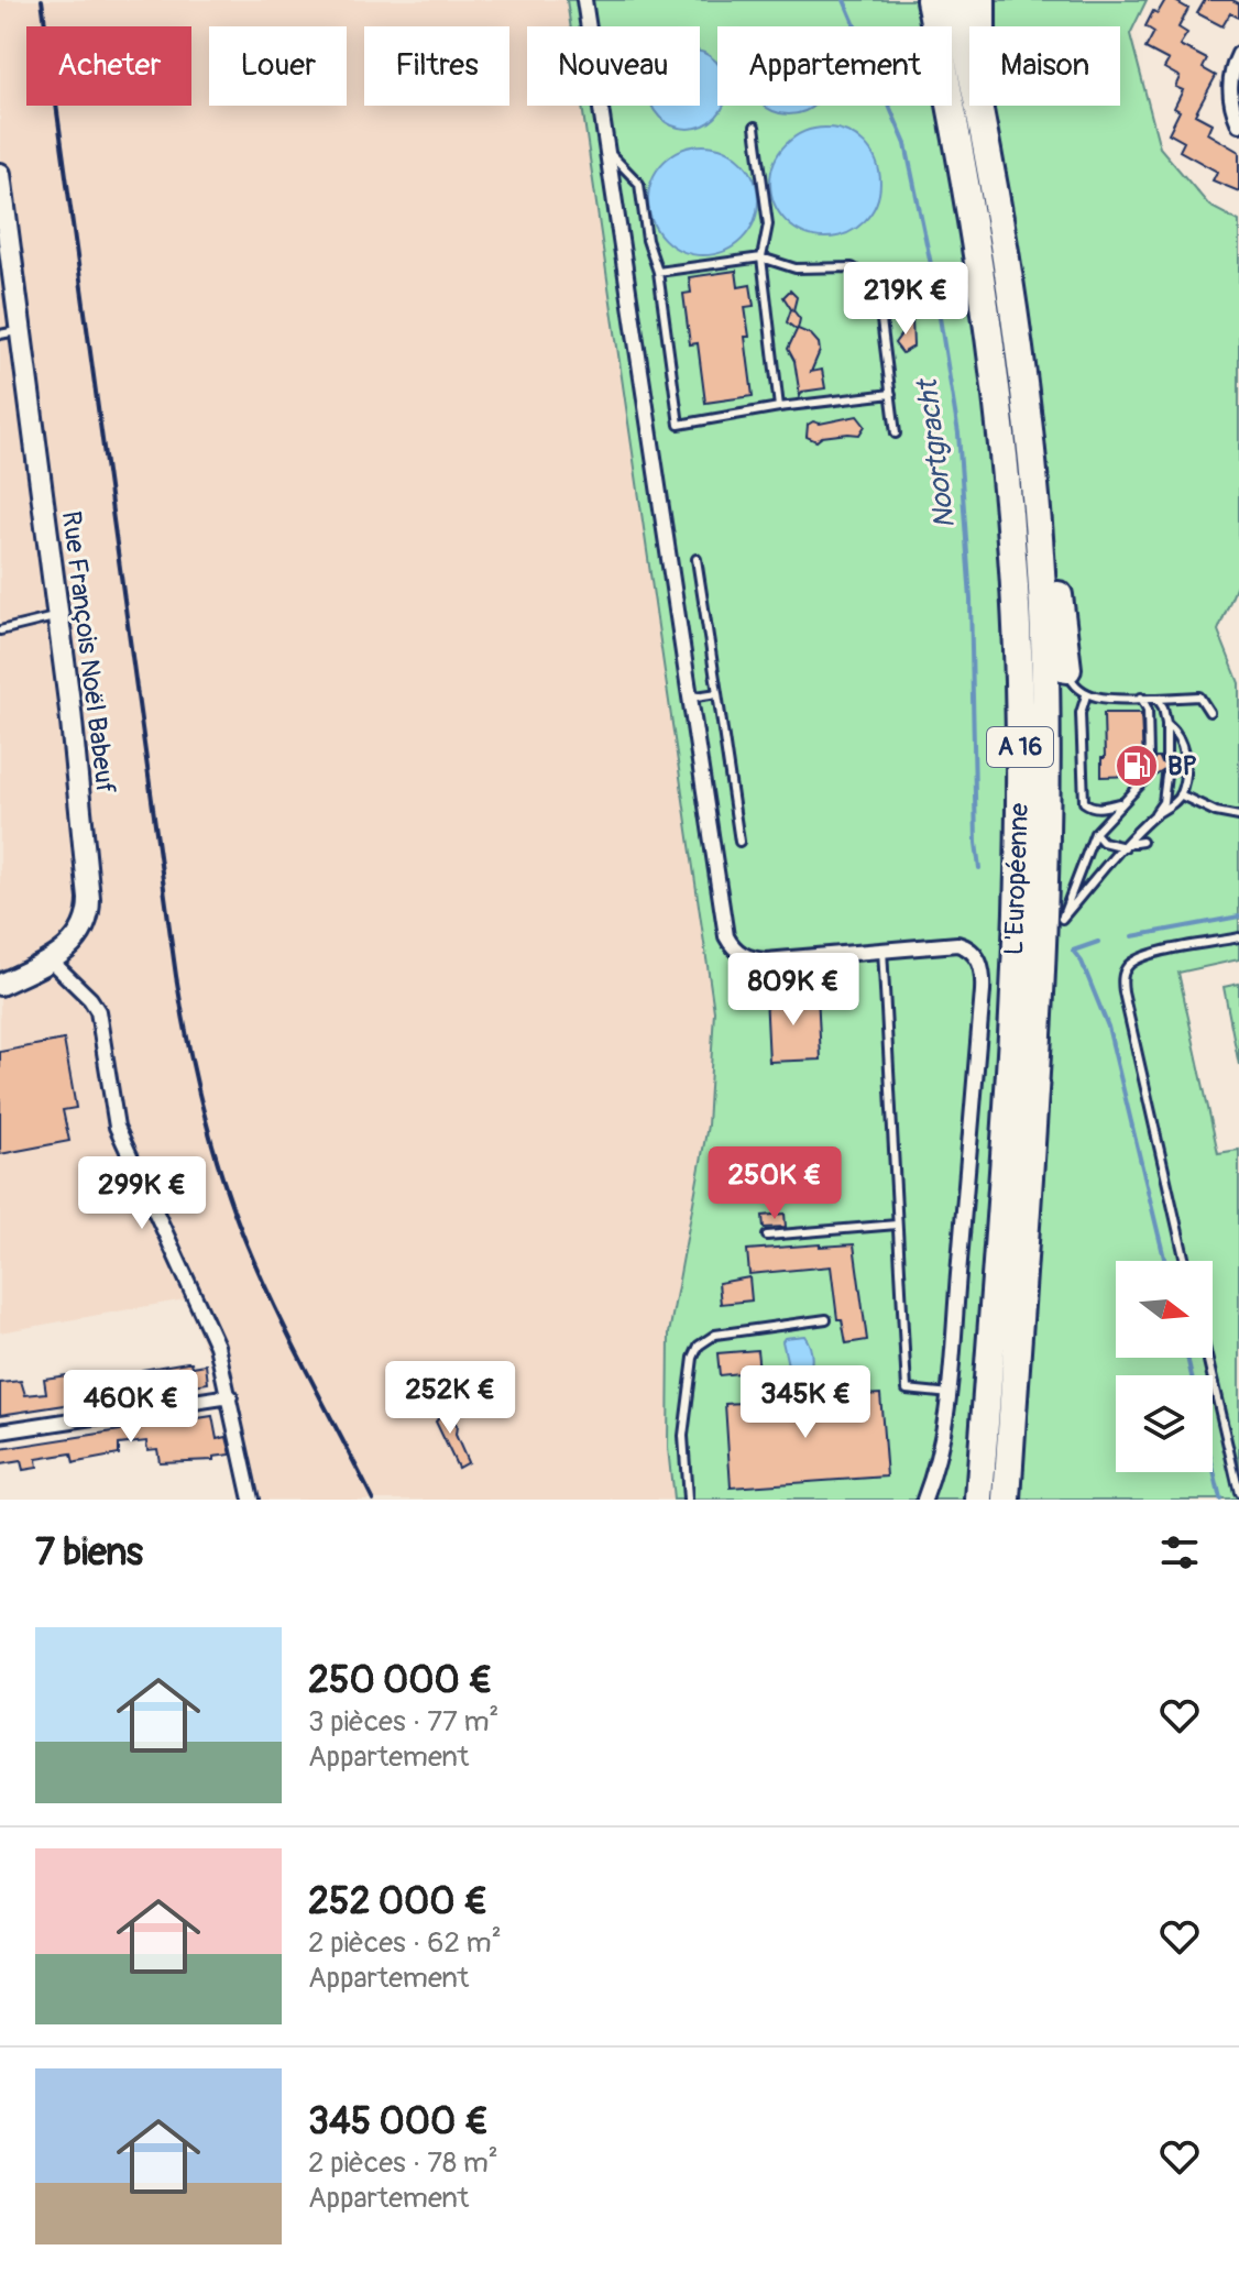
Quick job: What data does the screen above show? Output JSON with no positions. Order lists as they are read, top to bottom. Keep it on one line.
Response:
{"streets":{"highway":["A 16","L'Européenne"],"street":["Rue François Noël Babeuf"]},"water":["Noortgracht"],"places":{"fuel station":["BP"]},"north":"right","page":{"chip":["Acheter","Louer","Filtres","Nouveau","Appartement","Maison"],"price":["219K €","809K €","250K €","299K €","252K €","345K €","460K €"],"heading":"7 biens","list":[{"name":"250 000 €","note":"3 pièces · 77 m² · Appartement"},{"name":"252 000 €","note":"2 pièces · 62 m² · Appartement"},{"name":"345 000 €","note":"2 pièces · 78 m² · Appartement"}]}}
